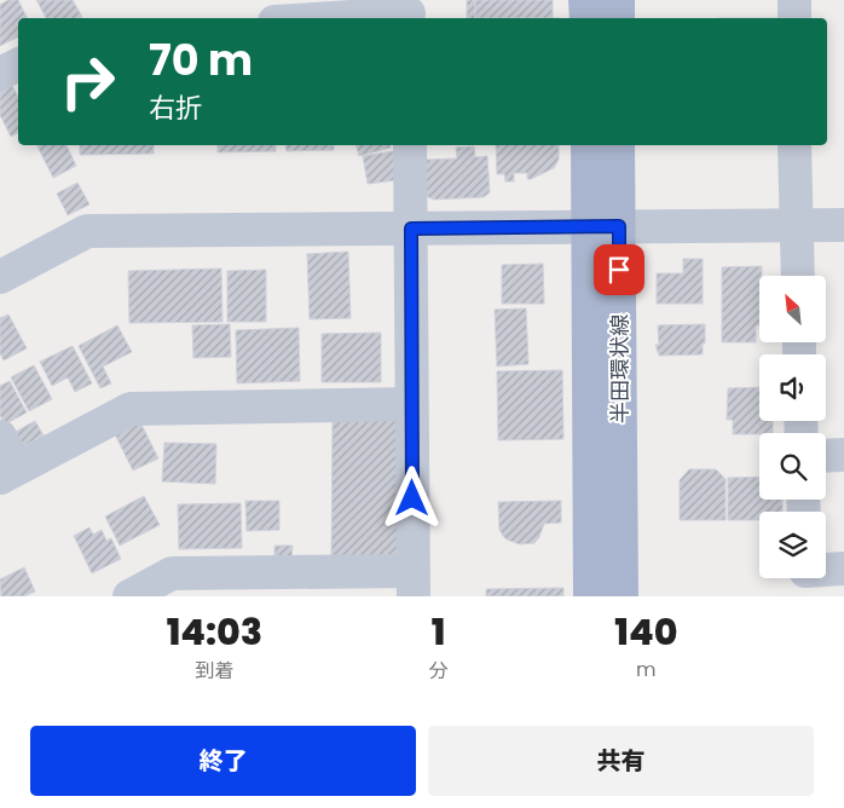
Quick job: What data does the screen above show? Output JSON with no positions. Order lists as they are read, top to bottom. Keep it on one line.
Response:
{"streets":{"main road":["半田環状線"]},"north":"top left","page":{"turn":["70 m","右折"],"eta":["14:03","到着","1","分","140","m"],"buttons":["終了","共有"]}}
